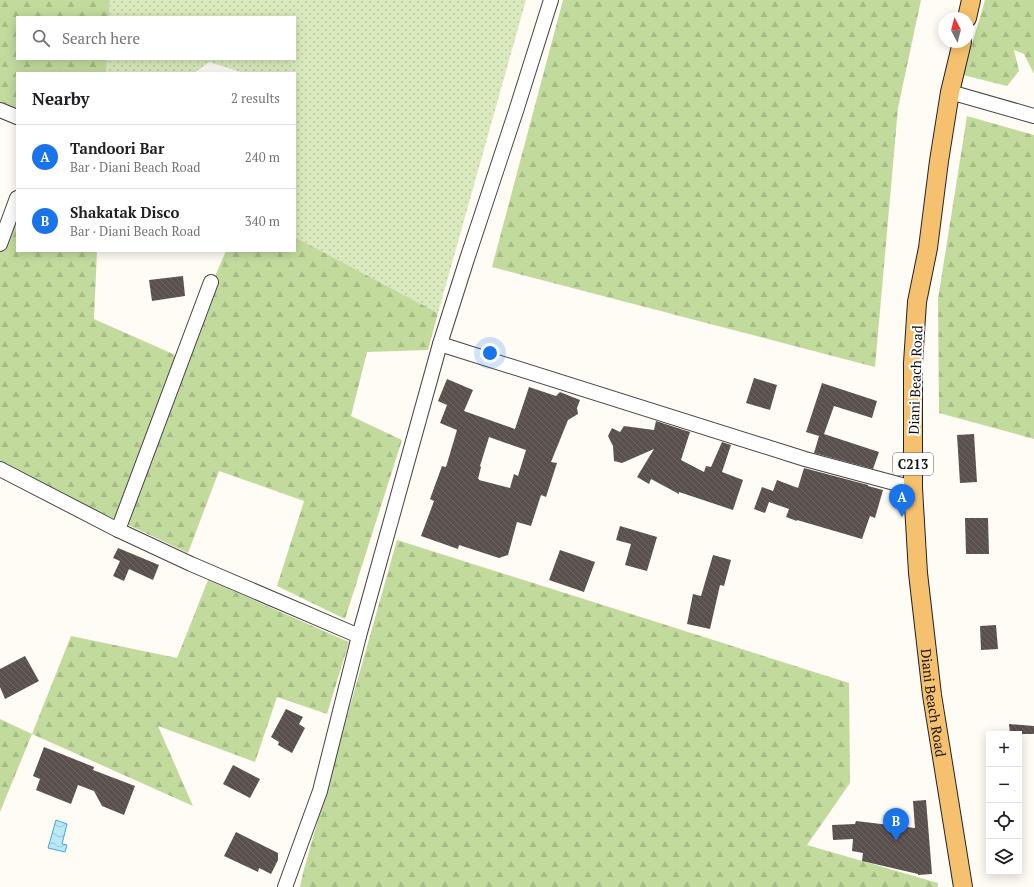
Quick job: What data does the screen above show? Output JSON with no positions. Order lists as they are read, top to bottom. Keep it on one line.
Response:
{"streets":{"main road":["Diani Beach Road","C213"]},"north":"top","page":{"search":"Search here","heading":["Nearby","2 results"],"list":[{"mark":"A","name":"Tandoori Bar","note":"Bar · Diani Beach Road","value":"240 m"},{"mark":"B","name":"Shakatak Disco","note":"Bar · Diani Beach Road","value":"340 m"}],"pins":["A","B"],"map_buttons":["+","−"]}}
